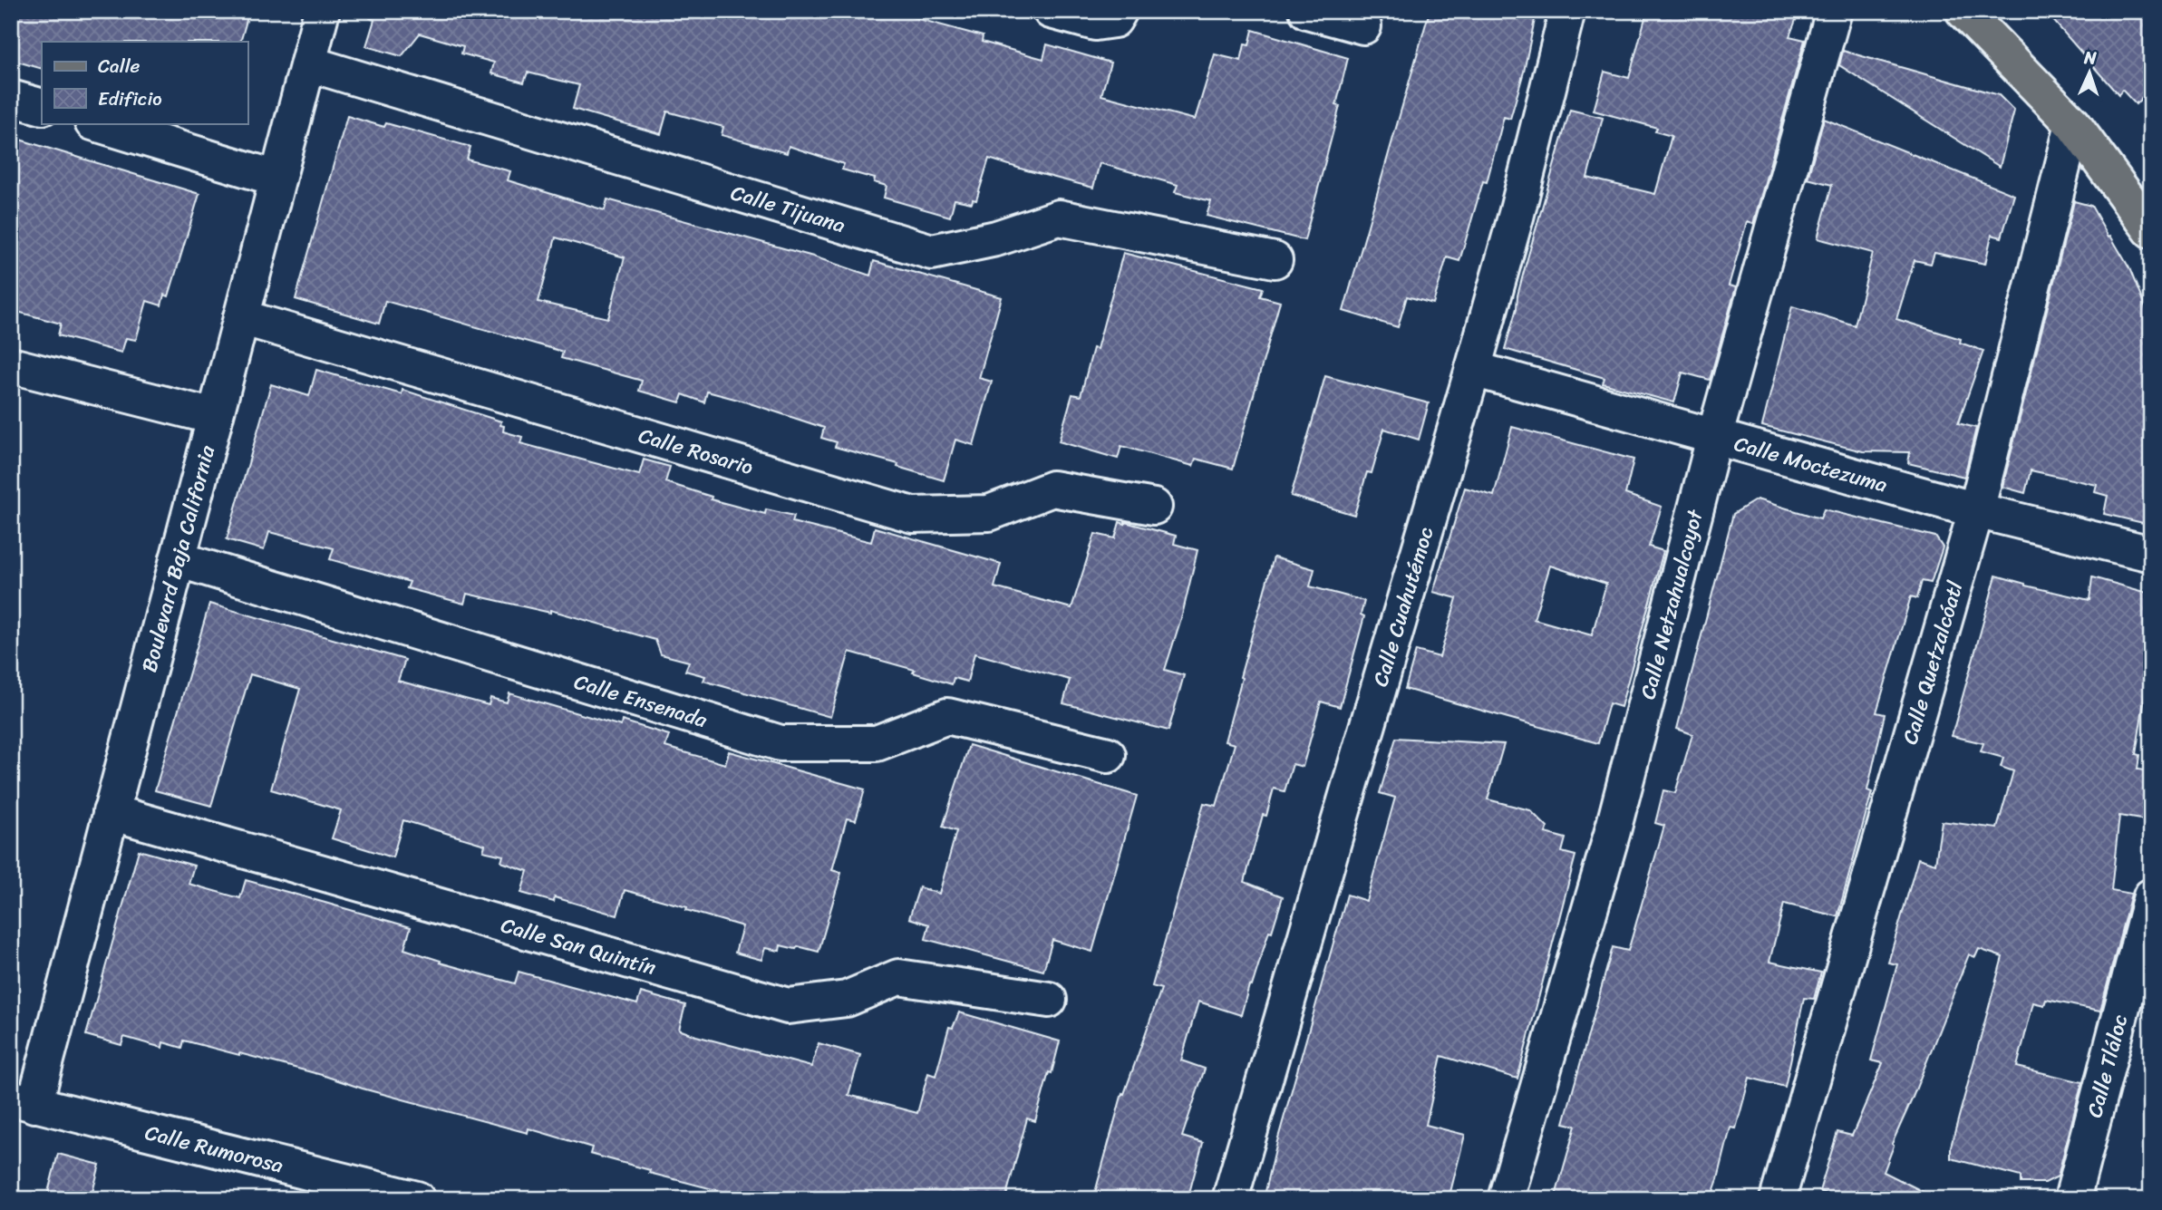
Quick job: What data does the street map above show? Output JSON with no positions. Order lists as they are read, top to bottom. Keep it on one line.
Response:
{"streets":{"street":["Calle Tijuana","Calle Rosario","Calle Moctezuma","Boulevard Baja California","Calle Netzahualcoyot","Calle Cuahutémoc","Calle Quetzalcóatl","Calle Ensenada","Calle San Quintín","Calle Tláloc","Calle Rumorosa"]},"crossings":[["Calle Tijuana","Boulevard Baja California"],["Calle Rosario","Boulevard Baja California"],["Calle Moctezuma","Calle Netzahualcoyot"],["Calle Moctezuma","Calle Cuahutémoc"],["Calle Moctezuma","Calle Quetzalcóatl"],["Boulevard Baja California","Calle Ensenada"],["Boulevard Baja California","Calle San Quintín"],["Boulevard Baja California","Calle Rumorosa"]],"legend":["Calle","Edificio"],"north":"top"}
